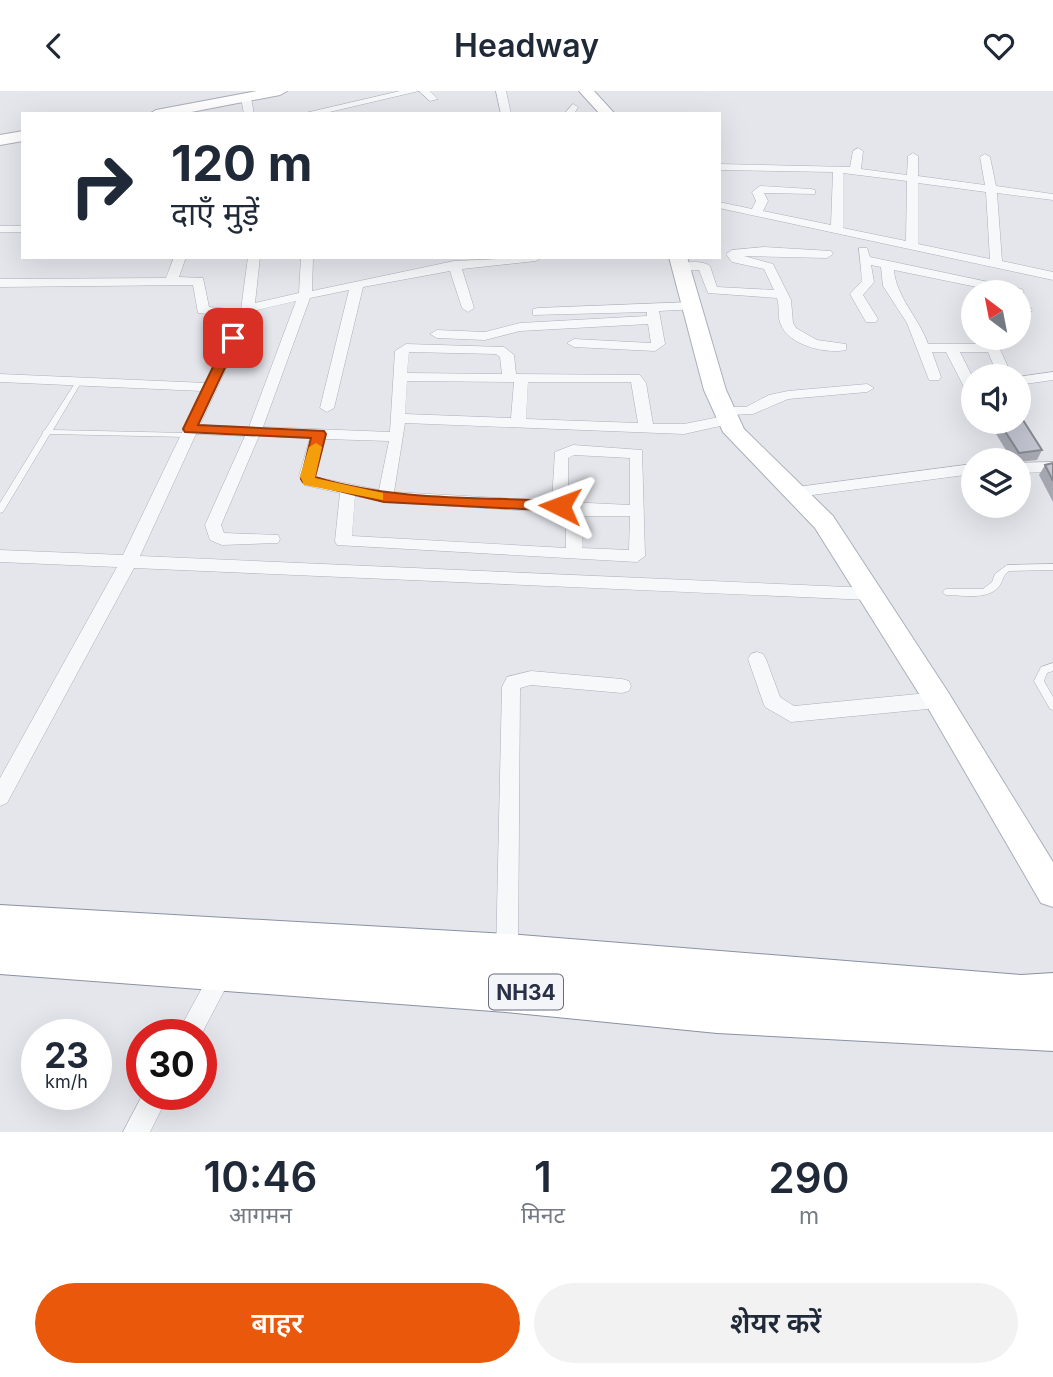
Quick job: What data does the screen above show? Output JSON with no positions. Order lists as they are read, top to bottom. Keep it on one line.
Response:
{"streets":{"highway":["NH34"]},"north":"top left","page":{"header":"Headway","turn":["120 m","दाएँ मुड़ें"],"speed":"23 km/h","limit":"30","eta":["10:46","आगमन","1","मिनट","290","m"],"buttons":["बाहर","शेयर करें"]}}
